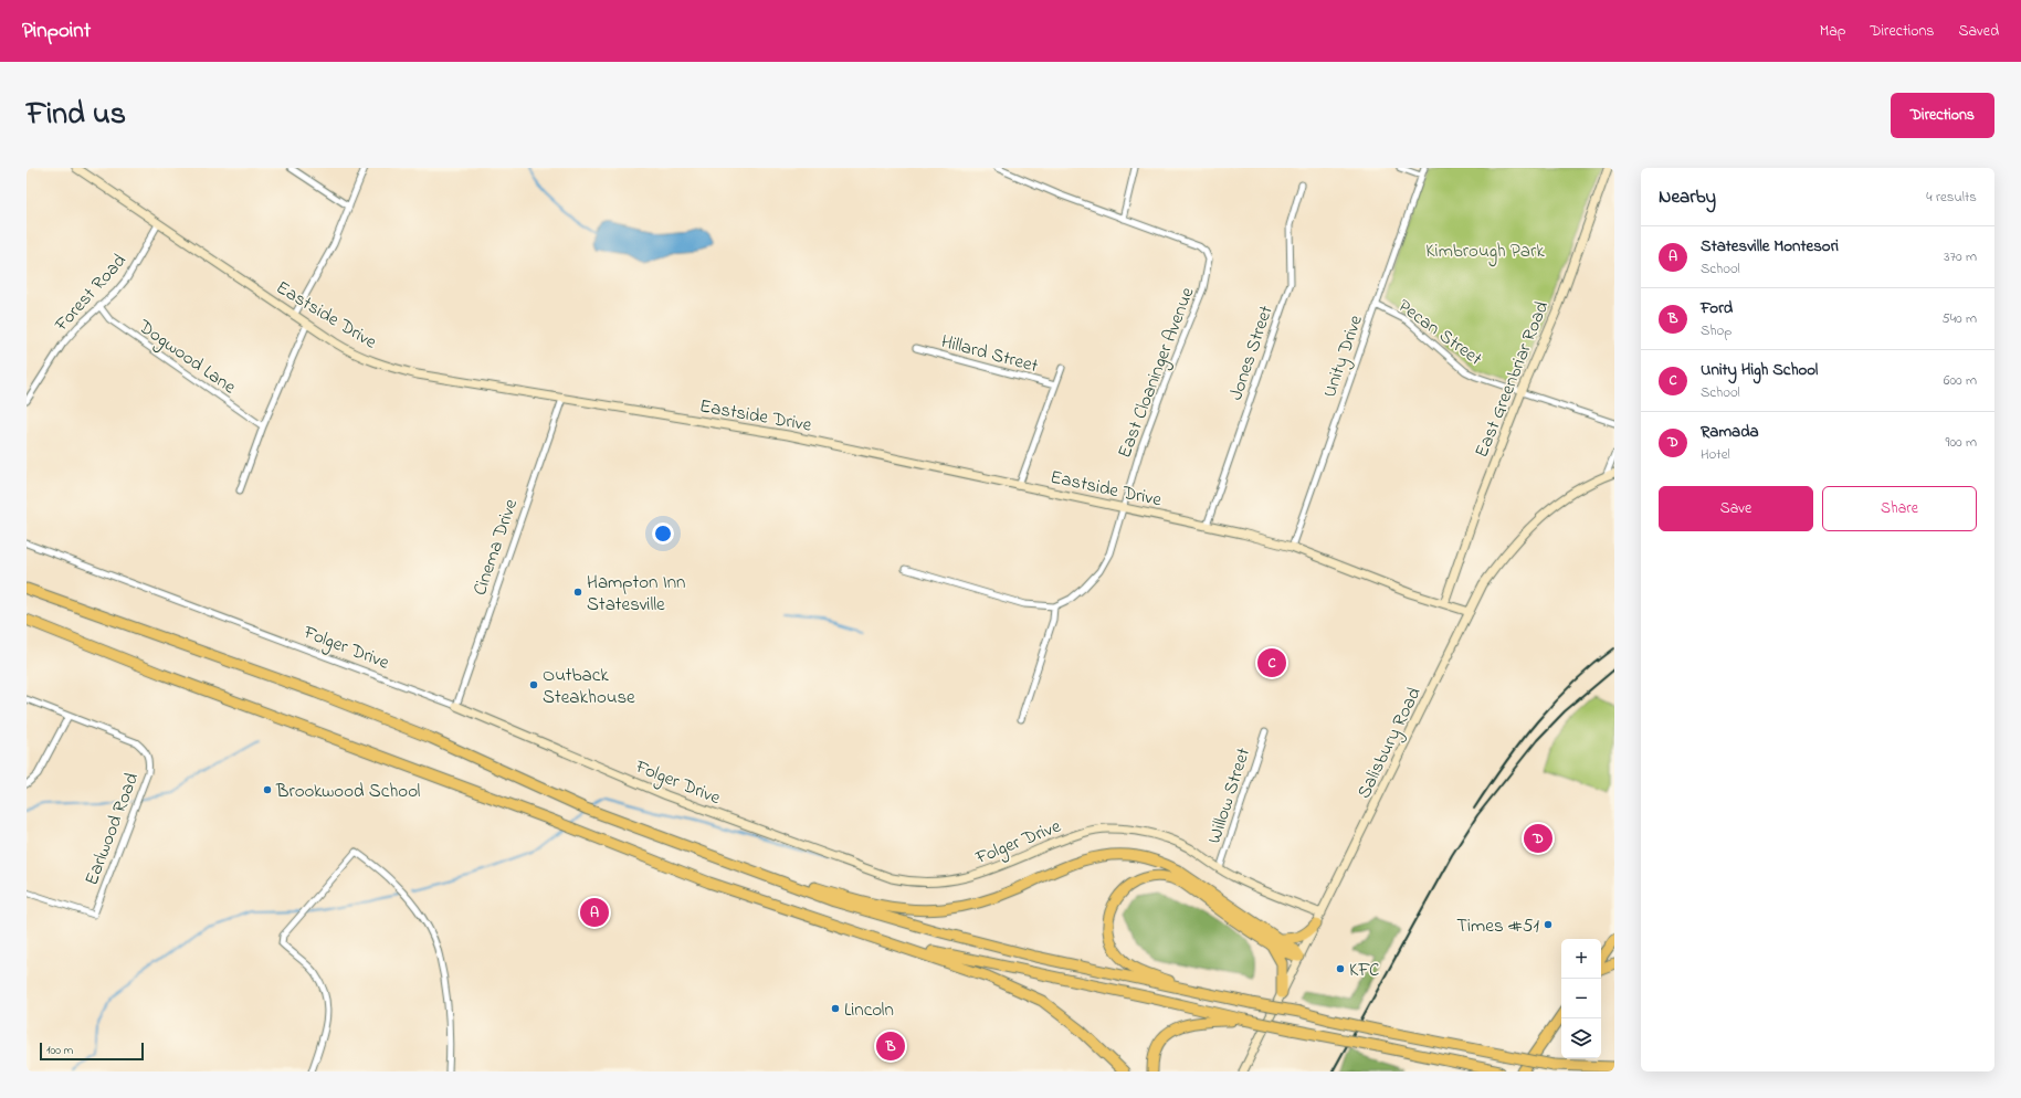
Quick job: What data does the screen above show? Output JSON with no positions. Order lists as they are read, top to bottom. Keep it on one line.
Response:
{"streets":{"street":["Forest Road","Eastside Drive","Pecan Street","Hillard Street","Jones Street","Dogwood Lane","Unity Drive","East Cloaninger Avenue","East Greenbriar Road","Cinema Drive","Folger Drive","Salisbury Road","Willow Street","Earlwood Road"]},"crossings":[["Forest Road","Eastside Drive"],["Forest Road","Dogwood Lane"],["Eastside Drive","Jones Street"],["Eastside Drive","Unity Drive"],["Eastside Drive","East Cloaninger Avenue"],["Eastside Drive","East Greenbriar Road"],["Eastside Drive","Cinema Drive"],["Eastside Drive","Salisbury Road"],["Pecan Street","Unity Drive"],["Pecan Street","East Greenbriar Road"],["Cinema Drive","Folger Drive"],["Folger Drive","Salisbury Road"],["Folger Drive","Willow Street"]],"parks":["Kimbrough Park"],"places":["Hampton Inn Statesville","Outback Steakhouse","Brookwood School","Times #51","KFC","Lincoln"],"scale_bar":"100 m","page":{"header":"Pinpoint","nav":["Map","Directions","Saved"],"title":"Find us","buttons":["Directions",["Save","Share"]],"heading":["Nearby","4 results"],"list":[{"mark":"A","name":"Statesville Montesori","note":"School","value":"370 m"},{"mark":"B","name":"Ford","note":"Shop","value":"540 m"},{"mark":"C","name":"Unity High School","note":"School","value":"600 m"},{"mark":"D","name":"Ramada","note":"Hotel","value":"900 m"}],"pins":["C","D","A","B"],"map_buttons":["+","−"],"scale":"100 m"}}
